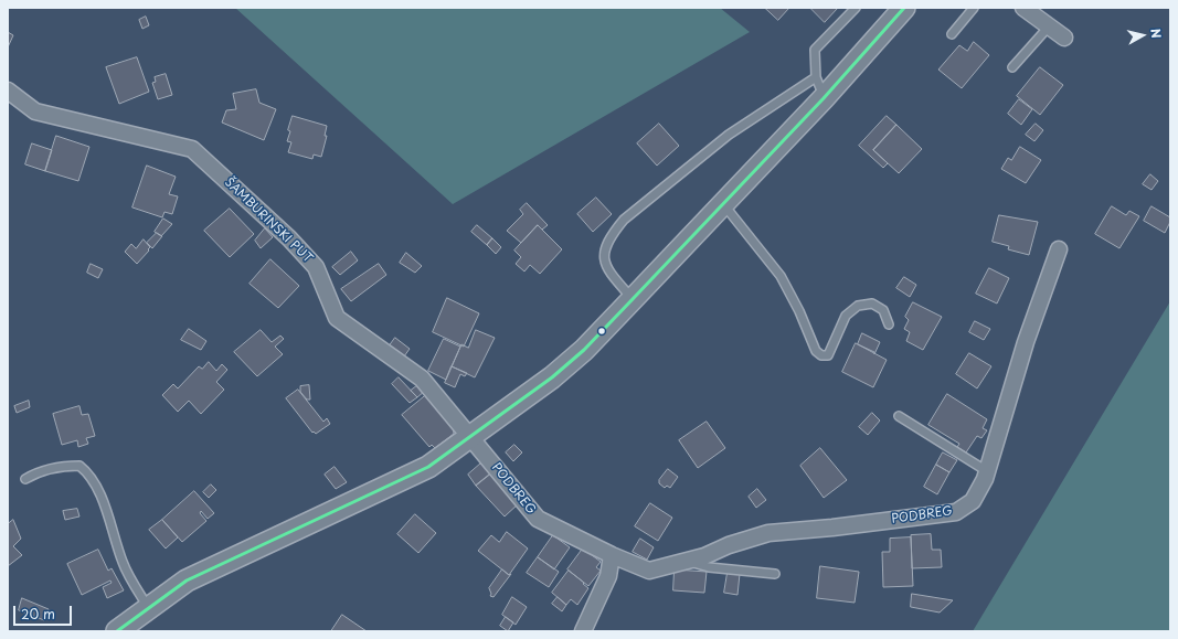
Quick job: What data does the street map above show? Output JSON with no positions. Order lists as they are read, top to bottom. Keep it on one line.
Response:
{"streets":{"street":["ŠAMBURINSKI PUT","PODBREG"]},"crossings":[["ŠAMBURINSKI PUT","PODBREG"]],"scale_bar":"20 m","north":"right"}
